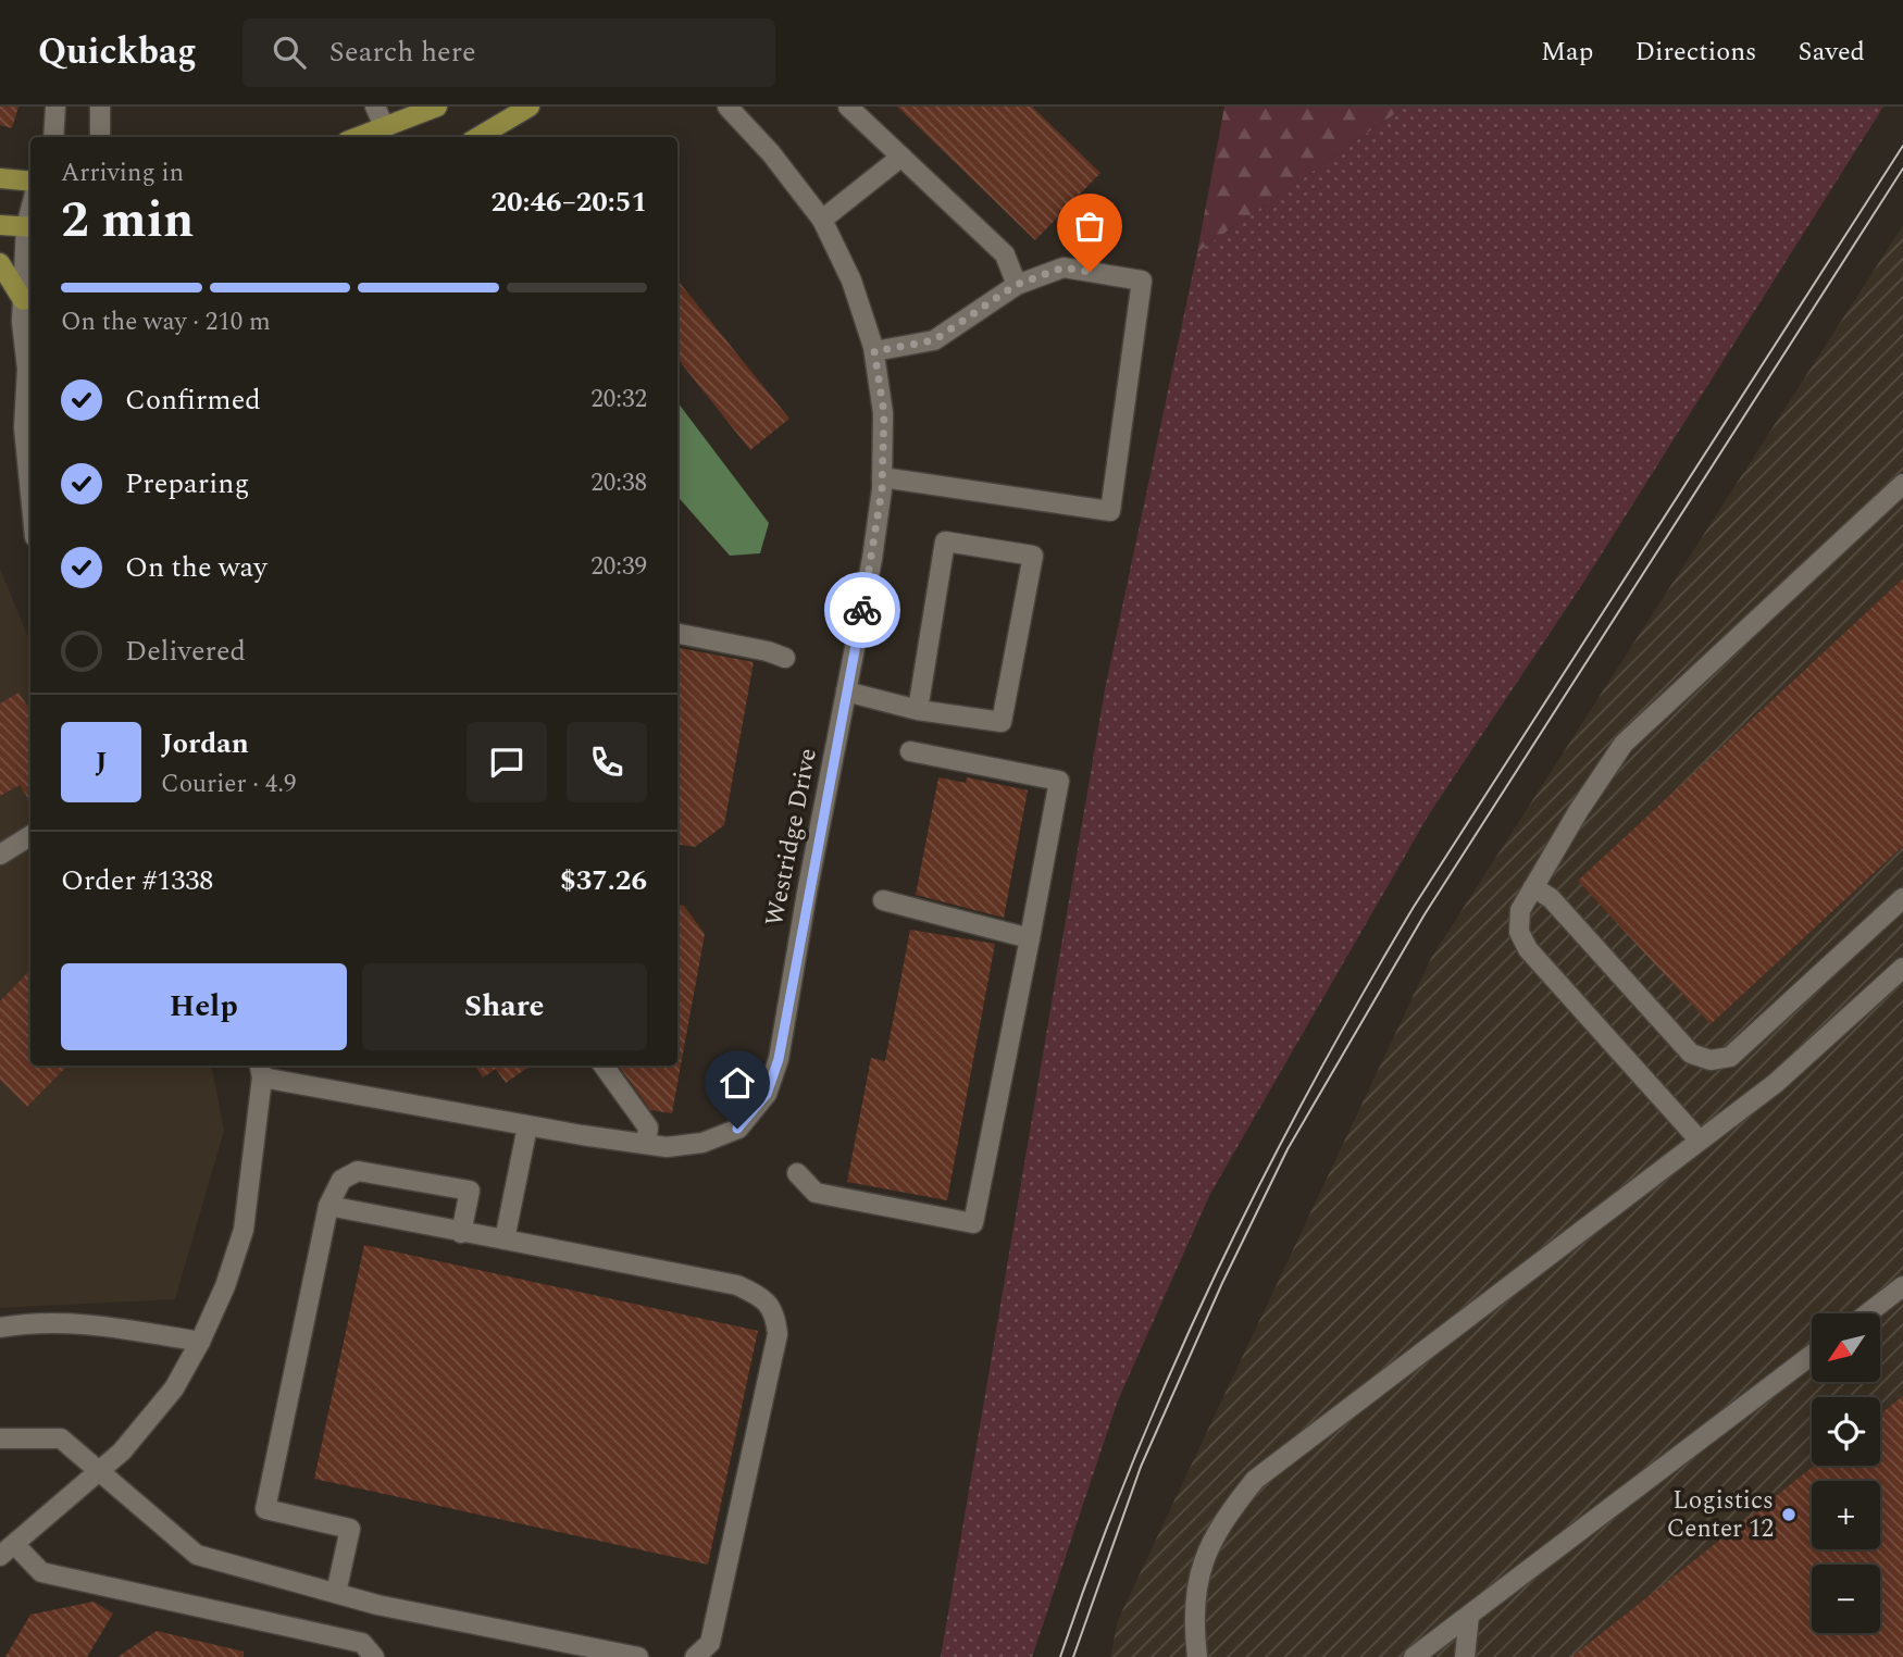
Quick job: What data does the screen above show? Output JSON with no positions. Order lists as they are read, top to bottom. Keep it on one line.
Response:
{"streets":{"street":["Westridge Drive"]},"places":["Logistics Center 12"],"north":"bottom left","page":{"header":"Quickbag","search":"Search here","nav":["Map","Directions","Saved"],"heading":["2 min","Arriving in","20:46–20:51"],"panel":["Jordan","Courier · 4.9","Order #1338","$37.26"],"bar":"On the way · 210 m","list":[["Confirmed","20:32"],["Preparing","20:38"],["On the way","20:39"],"Delivered"],"round":"J","buttons":["Help","Share"],"map_buttons":["+","−"]}}
